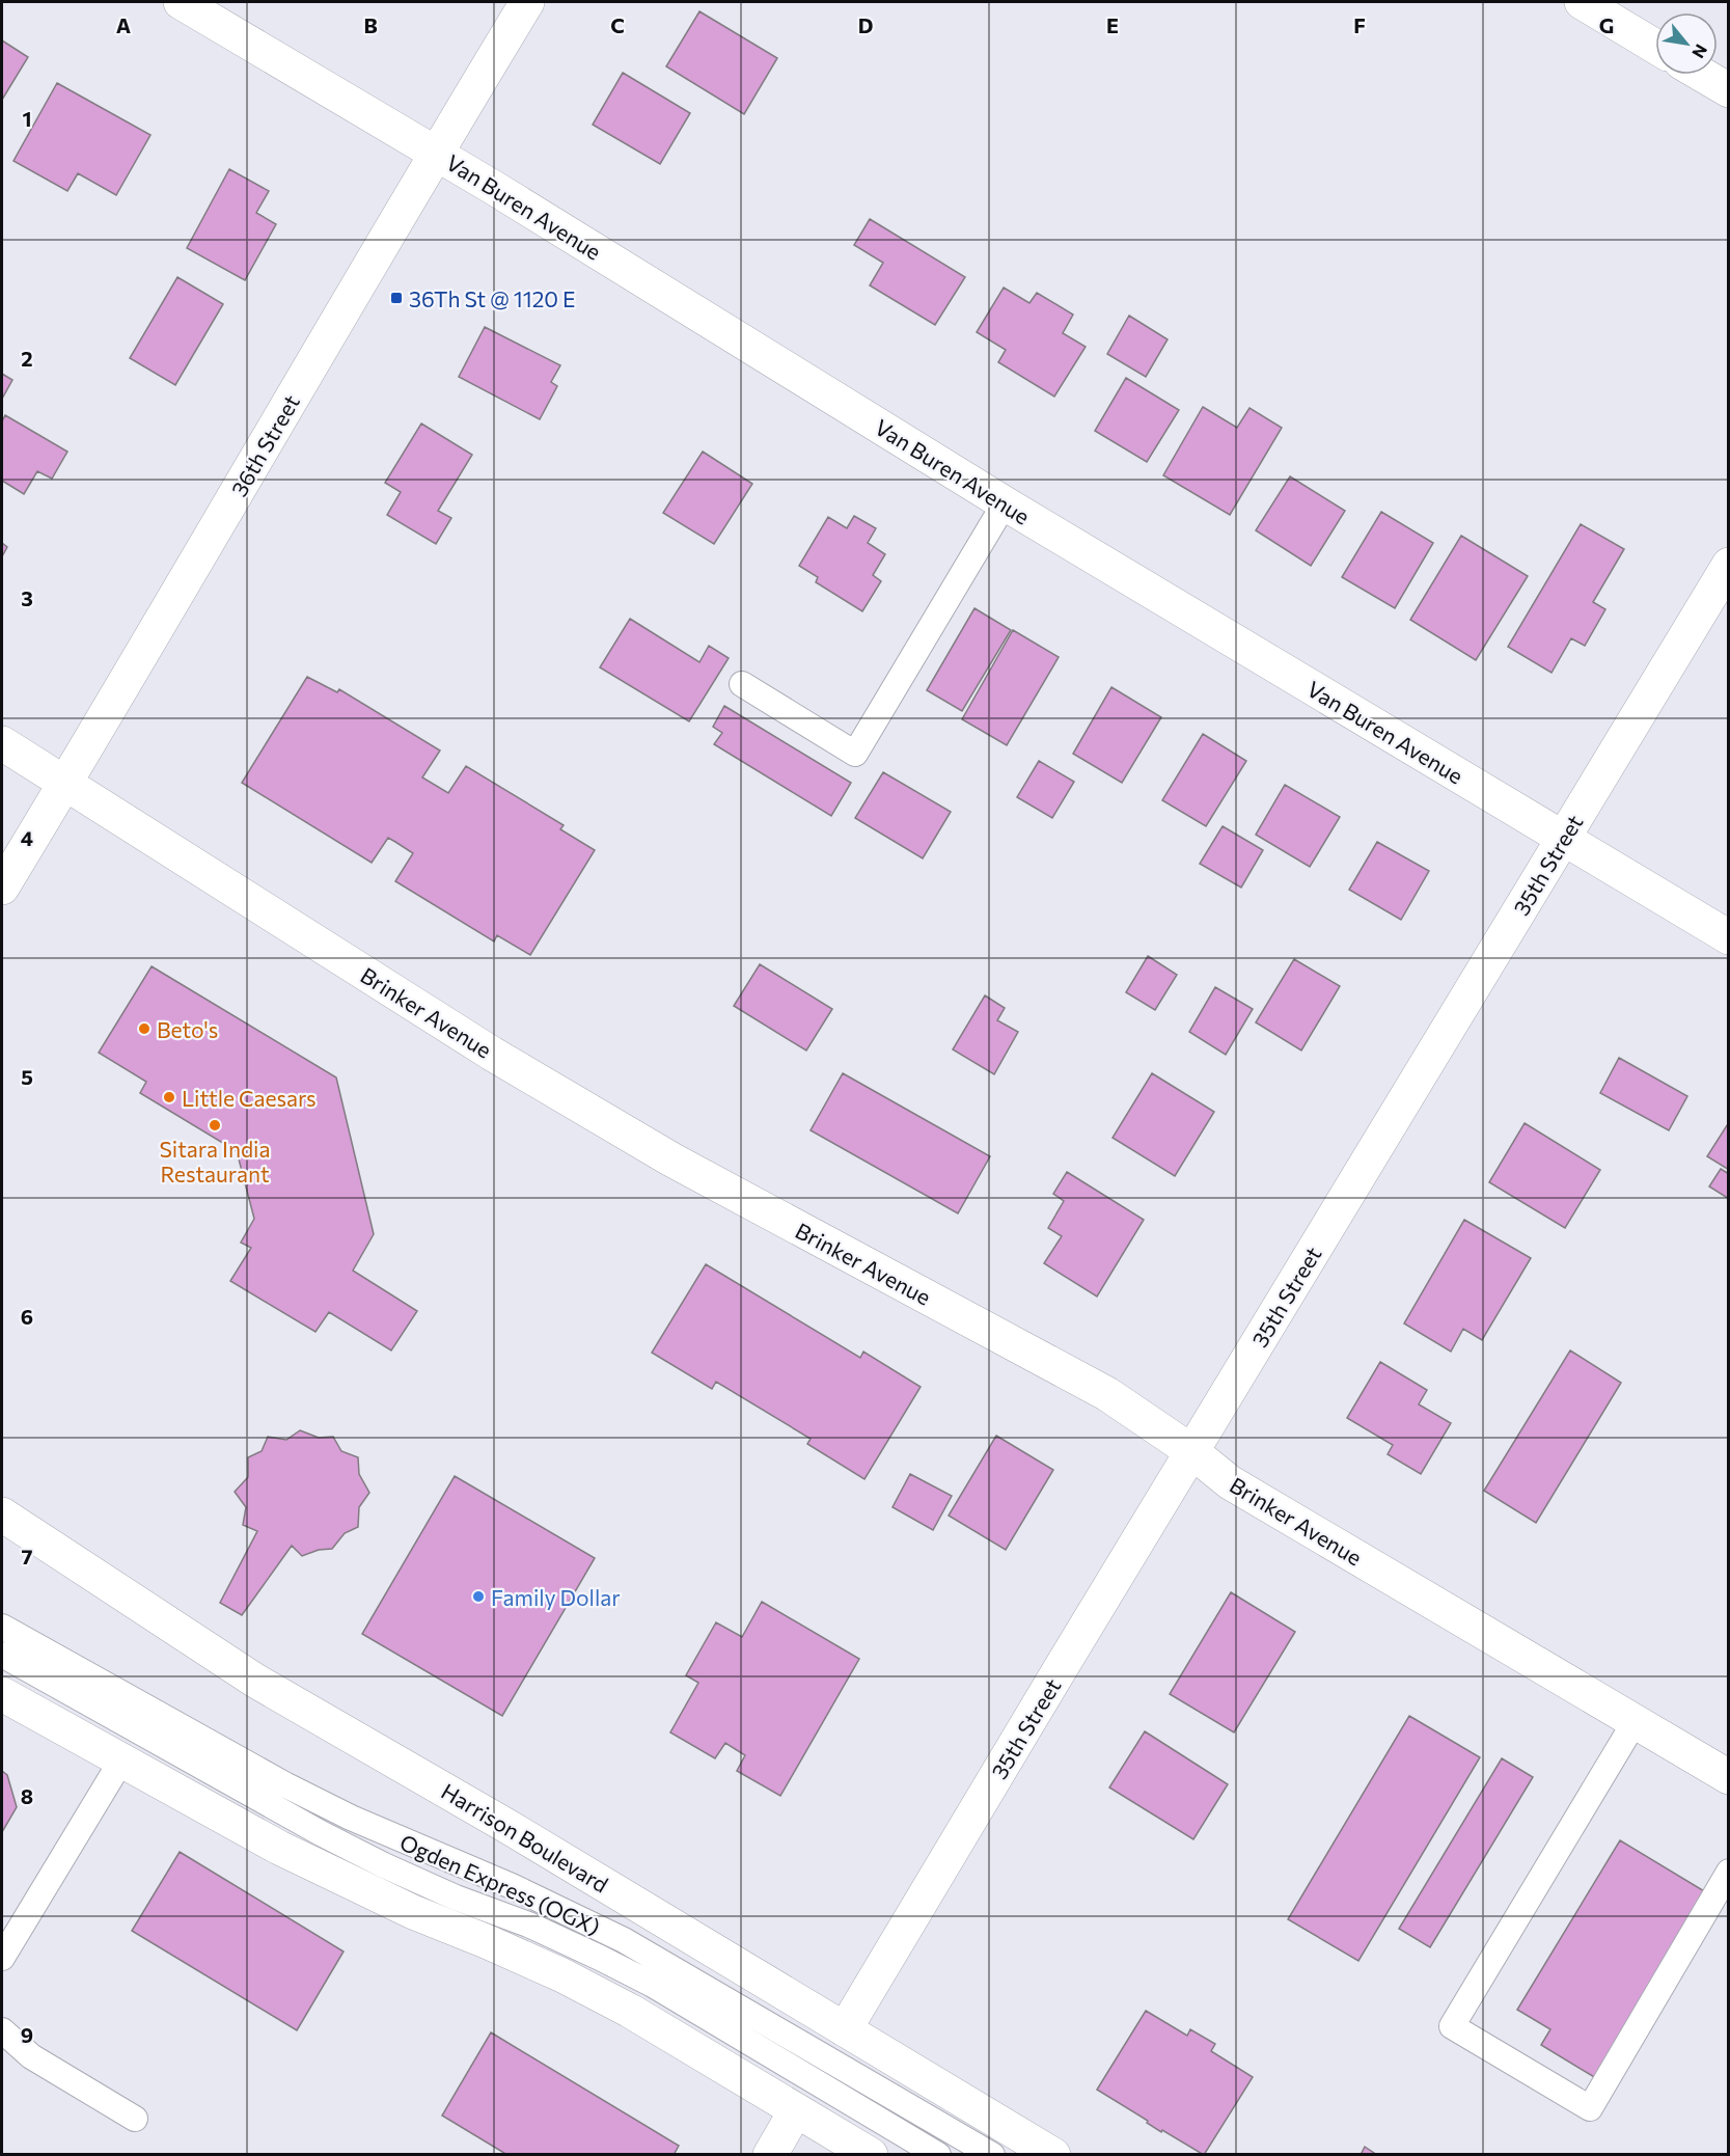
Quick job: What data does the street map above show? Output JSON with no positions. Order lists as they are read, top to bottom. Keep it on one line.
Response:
{"streets":{"street":["Van Buren Avenue","36th Street","35th Street","Brinker Avenue","Harrison Boulevard"],"lane":["Ogden Express (OGX)"]},"crossings":[["Van Buren Avenue","36th Street"],["Van Buren Avenue","35th Street"],["36th Street","Brinker Avenue"],["35th Street","Brinker Avenue"],["35th Street","Harrison Boulevard"]],"places":{"transit":["36Th St @ 1120 E"],"other":["Beto's","Little Caesars","Sitara India Restaurant","Family Dollar"]},"north":"bottom right","grid":{"columns":["A","B","C","D","E","F","G"],"rows":["1","2","3","4","5","6","7","8","9"]}}
